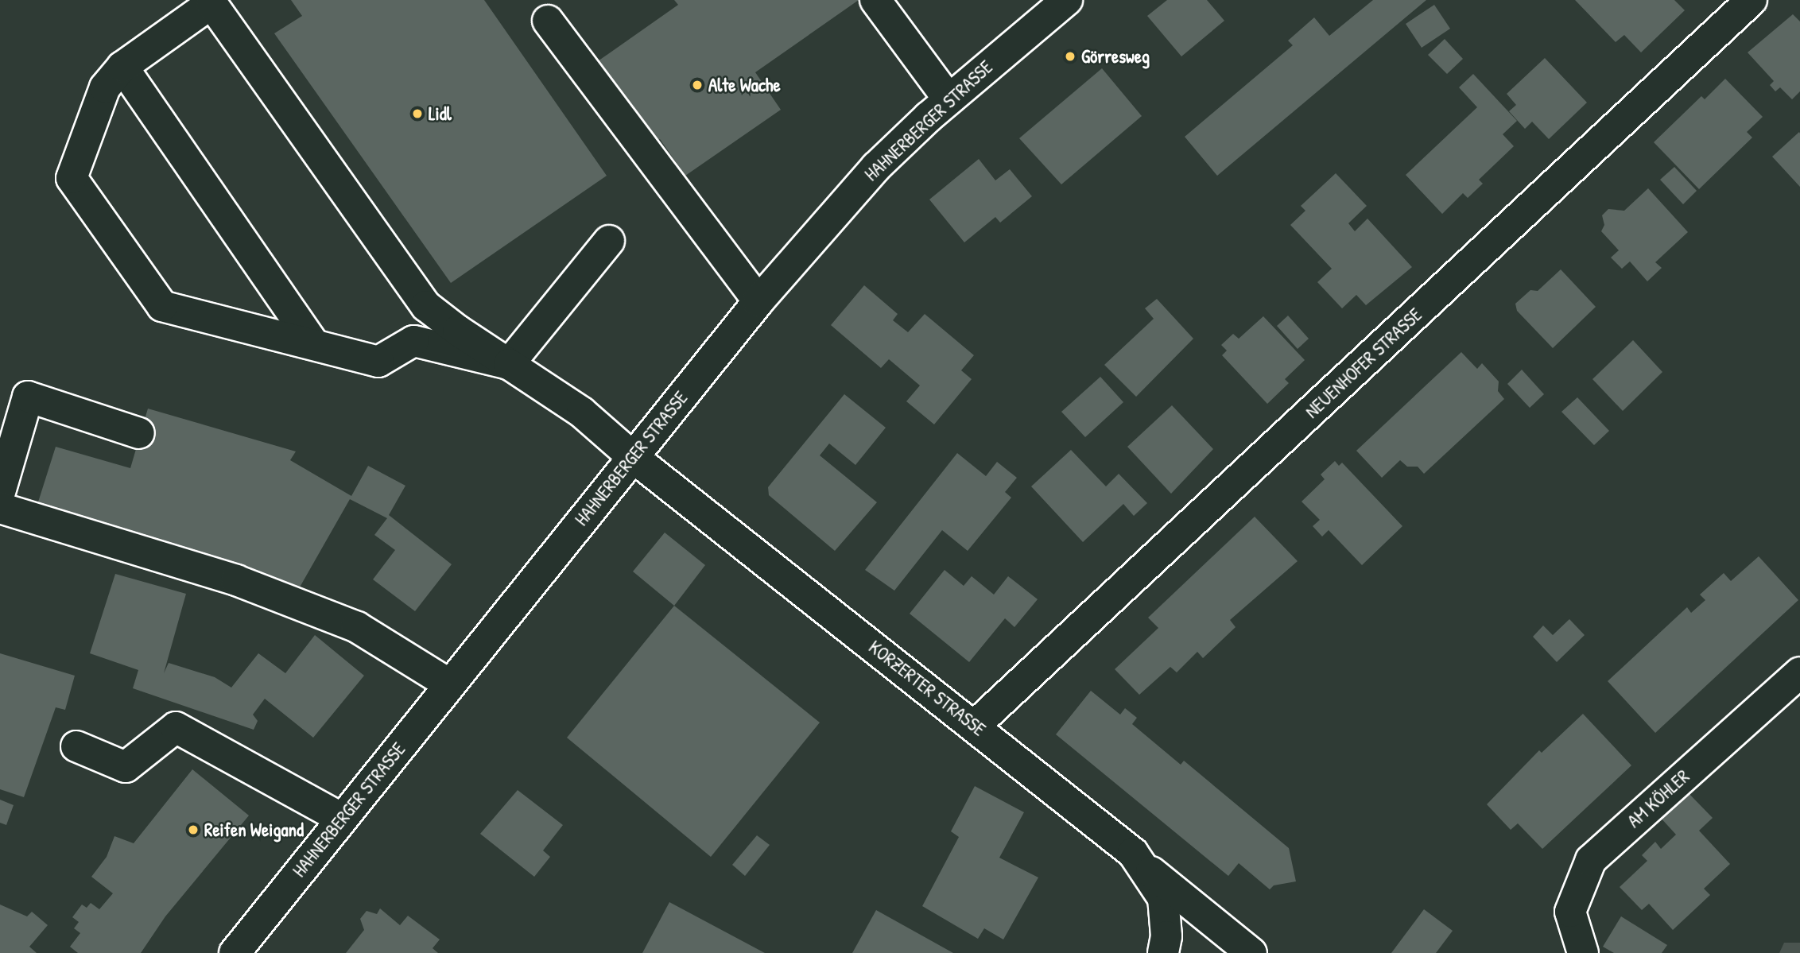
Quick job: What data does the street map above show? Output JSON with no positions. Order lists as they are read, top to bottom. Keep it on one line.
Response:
{"streets":{"street":["HAHNERBERGER STRASSE","NEUENHOFER STRASSE","KORZERTER STRASSE","AM KÖHLER"]},"crossings":[["HAHNERBERGER STRASSE","KORZERTER STRASSE"],["NEUENHOFER STRASSE","KORZERTER STRASSE"]],"places":["Görresweg","Alte Wache","Lidl","Reifen Weigand"]}
